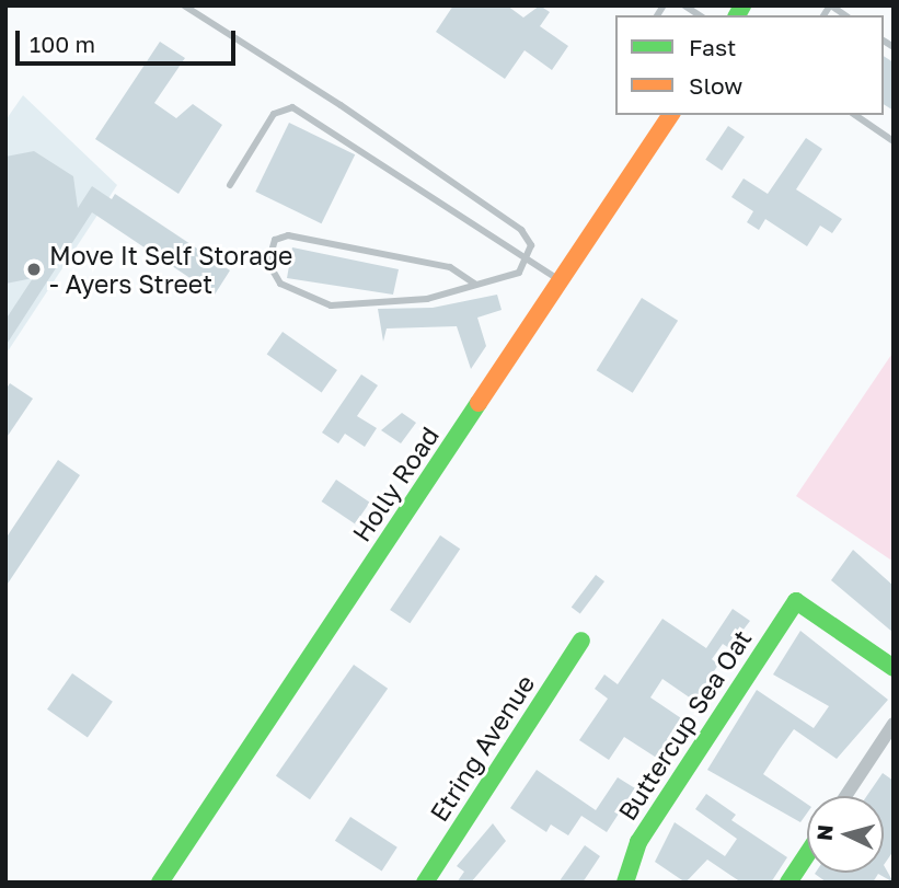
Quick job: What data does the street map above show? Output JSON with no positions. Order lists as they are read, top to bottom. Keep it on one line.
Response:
{"streets":{"main road":["Holly Road","Buttercup Sea Oat","Etring Avenue"]},"places":["Move It Self Storage - Ayers Street"],"legend":["Fast","Slow"],"scale_bar":"100 m","north":"left"}
